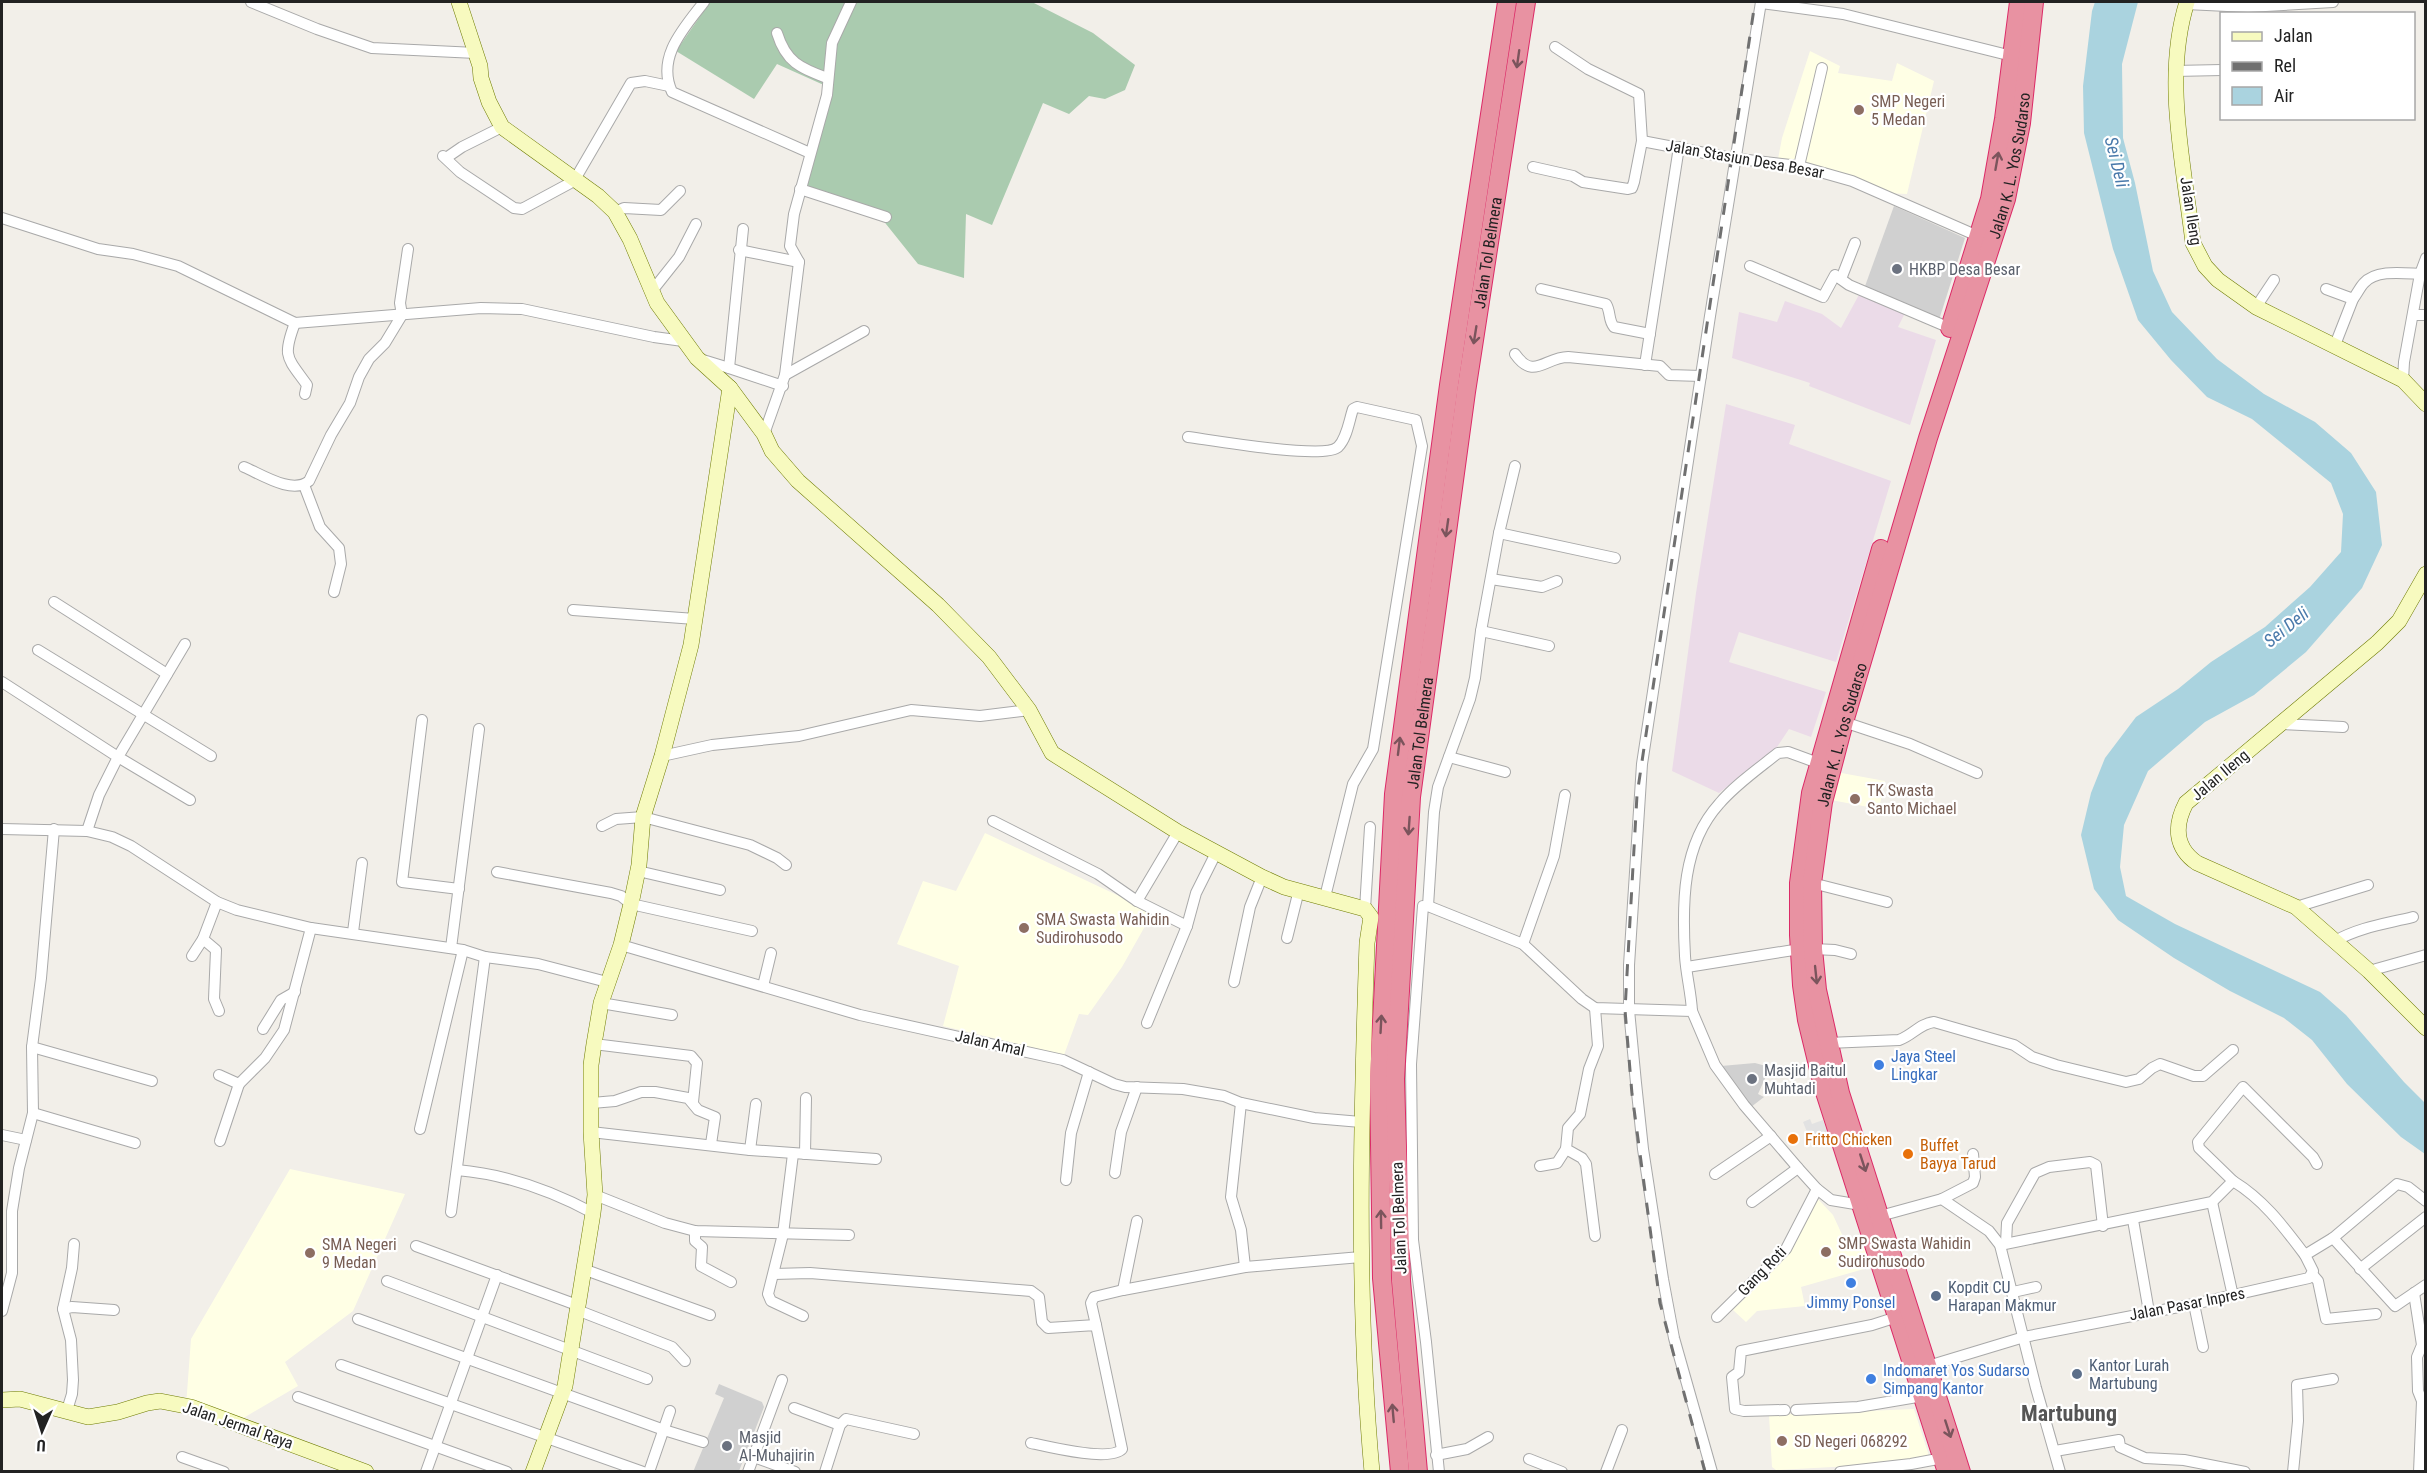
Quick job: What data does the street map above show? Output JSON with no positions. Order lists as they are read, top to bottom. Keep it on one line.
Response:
{"streets":{"highway":["Jalan K. L. Yos Sudarso","Jalan Tol Belmera"],"street":["Jalan Stasiun Desa Besar","Jalan Ileng","Jalan Amal","Gang Roti","Jalan Pasar Inpres","Jalan Jermal Raya"]},"crossings":[["Jalan Stasiun Desa Besar","Jalan K. L. Yos Sudarso"],["Jalan K. L. Yos Sudarso","Jalan Pasar Inpres"]],"districts":["Martubung"],"water":["Sei Deli"],"places":["SMP Negeri 5 Medan","HKBP Desa Besar","TK Swasta Santo Michael","SMA Swasta Wahidin Sudirohusodo","Jaya Steel Lingkar","Masjid Baitul Muhtadi","Fritto Chicken","Buffet Bayya Tarud","SMP Swasta Wahidin Sudirohusodo","SMA Negeri 9 Medan","Jimmy Ponsel","Kopdit CU Harapan Makmur","Kantor Lurah Martubung","Indomaret Yos Sudarso Simpang Kantor","SD Negeri 068292","Masjid Al-Muhajirin"],"legend":["Jalan","Rel","Air"],"north":"bottom"}
